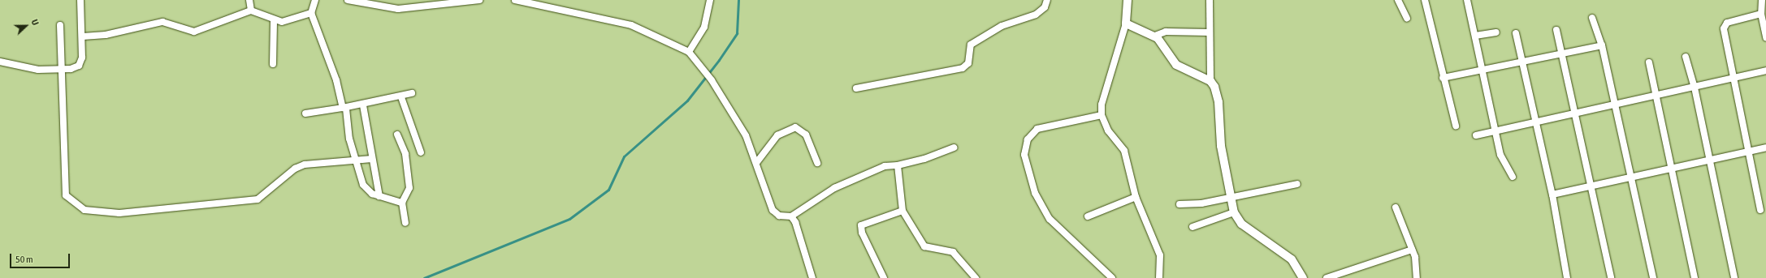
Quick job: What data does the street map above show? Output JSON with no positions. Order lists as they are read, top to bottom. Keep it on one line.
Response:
{"scale_bar":"50 m","north":"right"}
